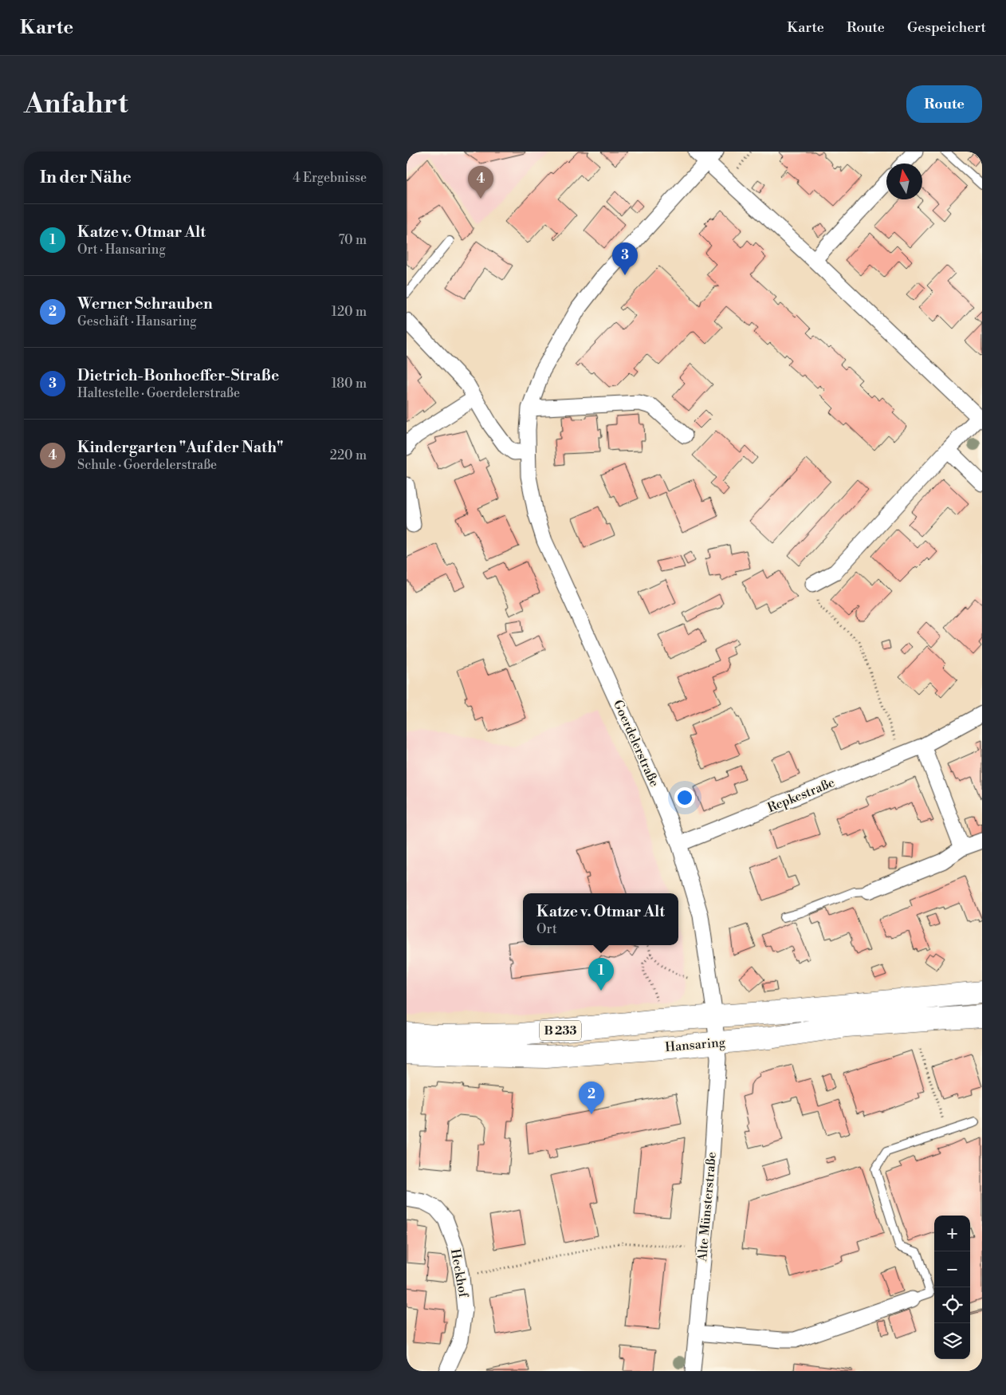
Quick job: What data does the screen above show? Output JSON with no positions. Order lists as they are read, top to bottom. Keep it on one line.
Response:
{"streets":{"main road":["B 233","Hansaring"],"street":["Goerdelerstraße","Repkestraße","Alte Münsterstraße","Heckhof"]},"crossings":[["Goerdelerstraße","Repkestraße"],["Goerdelerstraße","Hansaring"],["Goerdelerstraße","Alte Münsterstraße"],["Hansaring","Alte Münsterstraße"]],"north":"top","page":{"header":"Karte","nav":["Karte","Route","Gespeichert"],"buttons":"Route","title":"Anfahrt","heading":["In der Nähe","4 Ergebnisse"],"pins":["4","3","1","2"],"list":[{"mark":"1","name":"Katze v. Otmar Alt","note":"Ort · Hansaring","value":"70 m"},{"mark":"2","name":"Werner Schrauben","note":"Geschäft · Hansaring","value":"120 m"},{"mark":"3","name":"Dietrich-Bonhoeffer-Straße","note":"Haltestelle · Goerdelerstraße","value":"180 m"},{"mark":"4","name":"Kindergarten \"Auf der Nath\"","note":"Schule · Goerdelerstraße","value":"220 m"}],"popup":["Katze v. Otmar Alt","Ort"],"map_buttons":["+","−"]}}
